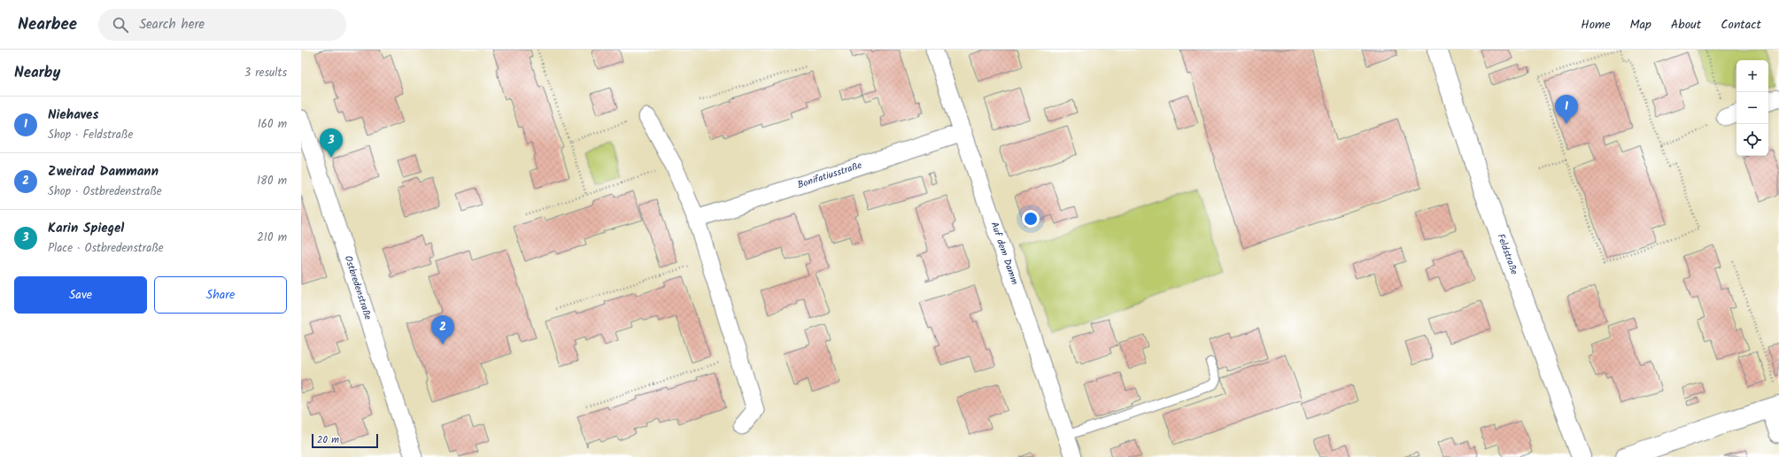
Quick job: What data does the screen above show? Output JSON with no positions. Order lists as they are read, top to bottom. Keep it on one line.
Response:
{"streets":{"main road":["Feldstraße"],"street":["Bonifatiusstraße","Auf dem Damm","Ostbredenstraße"]},"crossings":[["Bonifatiusstraße","Auf dem Damm"]],"scale_bar":"20 m","page":{"header":"Nearbee","search":"Search here","nav":["Home","Map","About","Contact"],"heading":["Nearby","3 results"],"map_buttons":["+","−"],"pins":["1","3","2"],"list":[{"mark":"1","name":"Niehaves","note":"Shop · Feldstraße","value":"160 m"},{"mark":"2","name":"Zweirad Dammann","note":"Shop · Ostbredenstraße","value":"180 m"},{"mark":"3","name":"Karin Spiegel","note":"Place · Ostbredenstraße","value":"210 m"}],"buttons":["Save","Share"],"scale":"20 m"}}
